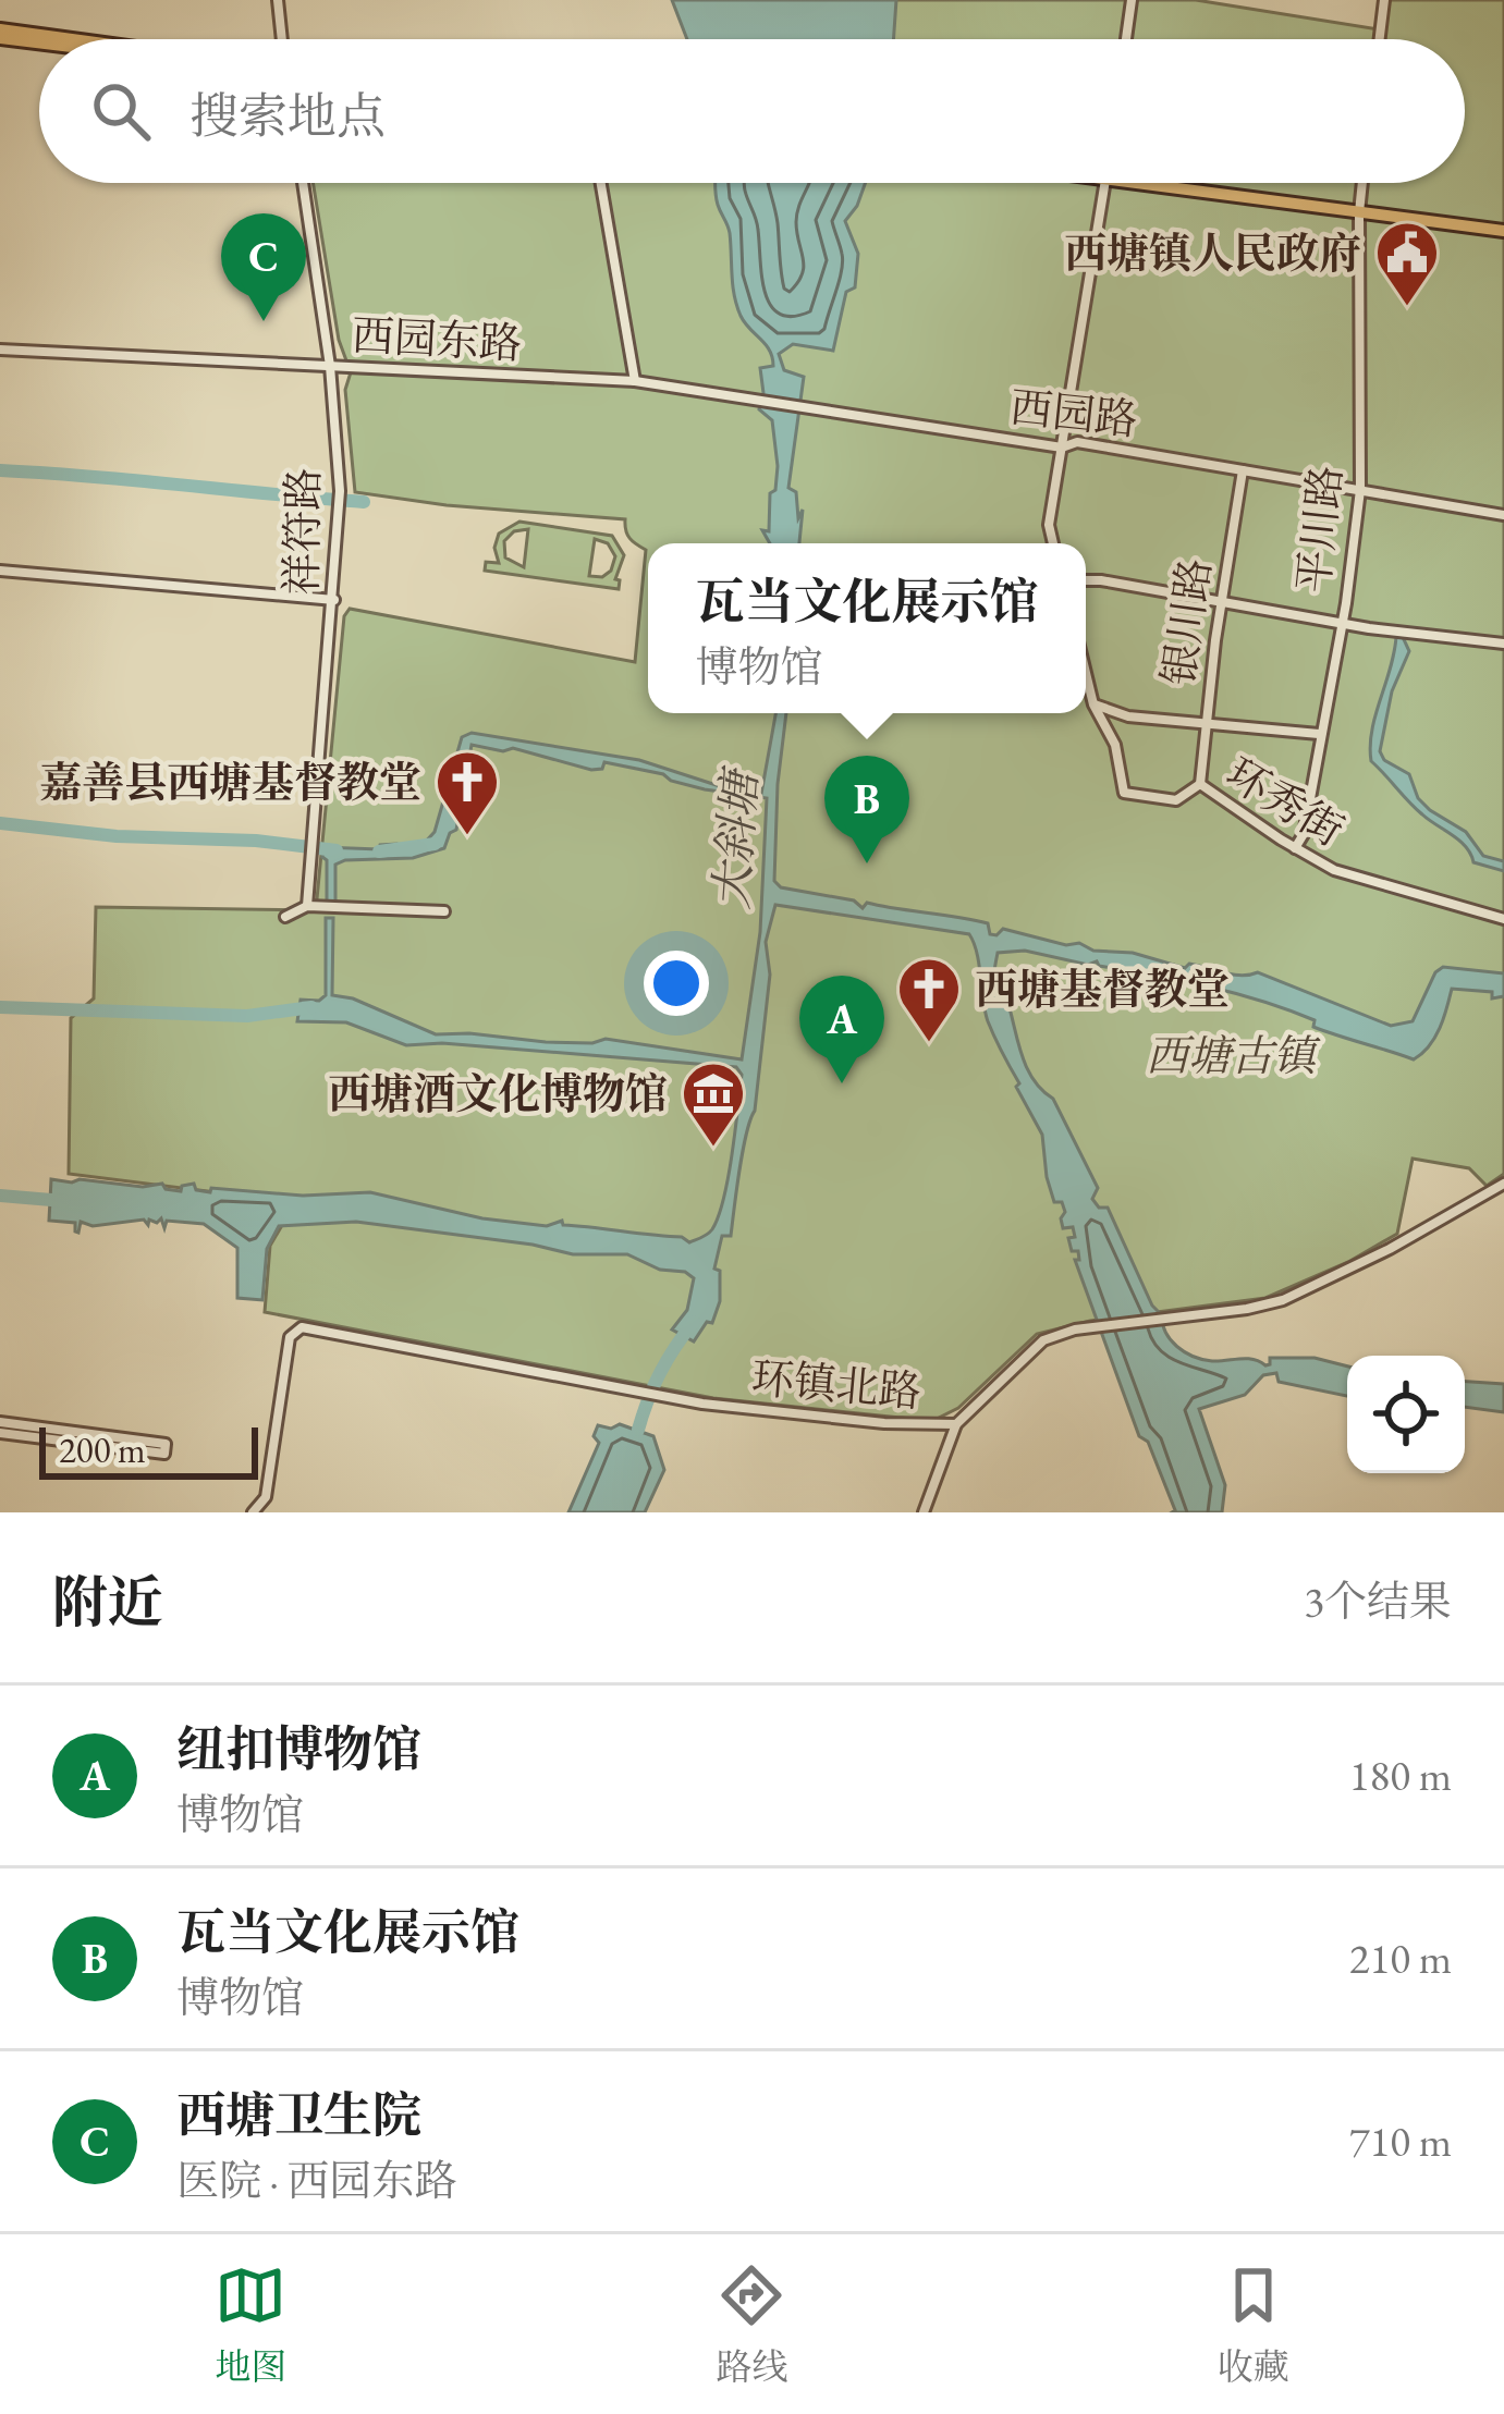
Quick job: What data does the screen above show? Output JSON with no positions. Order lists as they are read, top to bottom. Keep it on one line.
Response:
{"streets":{"street":["西园东路","西园路","平川路","祥符路","银川路","环秀街","环镇北路"]},"crossings":[["西园东路","西园路"],["西园东路","祥符路"],["西园路","平川路"],["西园路","银川路"],["平川路","环秀街"],["银川路","环秀街"]],"water":["大斜塘"],"parks":["西塘古镇"],"places":{"public building":["西塘镇人民政府"],"church":["嘉善县西塘基督教堂","西塘基督教堂"],"museum":["西塘酒文化博物馆"]},"scale_bar":"200 m","page":{"search":"搜索地点","pins":["C","B","A"],"popup":["瓦当文化展示馆","博物馆"],"scale":"200 m","heading":["附近","3个结果"],"list":[{"mark":"A","name":"纽扣博物馆","note":"博物馆","value":"180 m"},{"mark":"B","name":"瓦当文化展示馆","note":"博物馆","value":"210 m"},{"mark":"C","name":"西塘卫生院","note":"医院 · 西园东路","value":"710 m"}],"nav":["地图","路线","收藏"]}}
